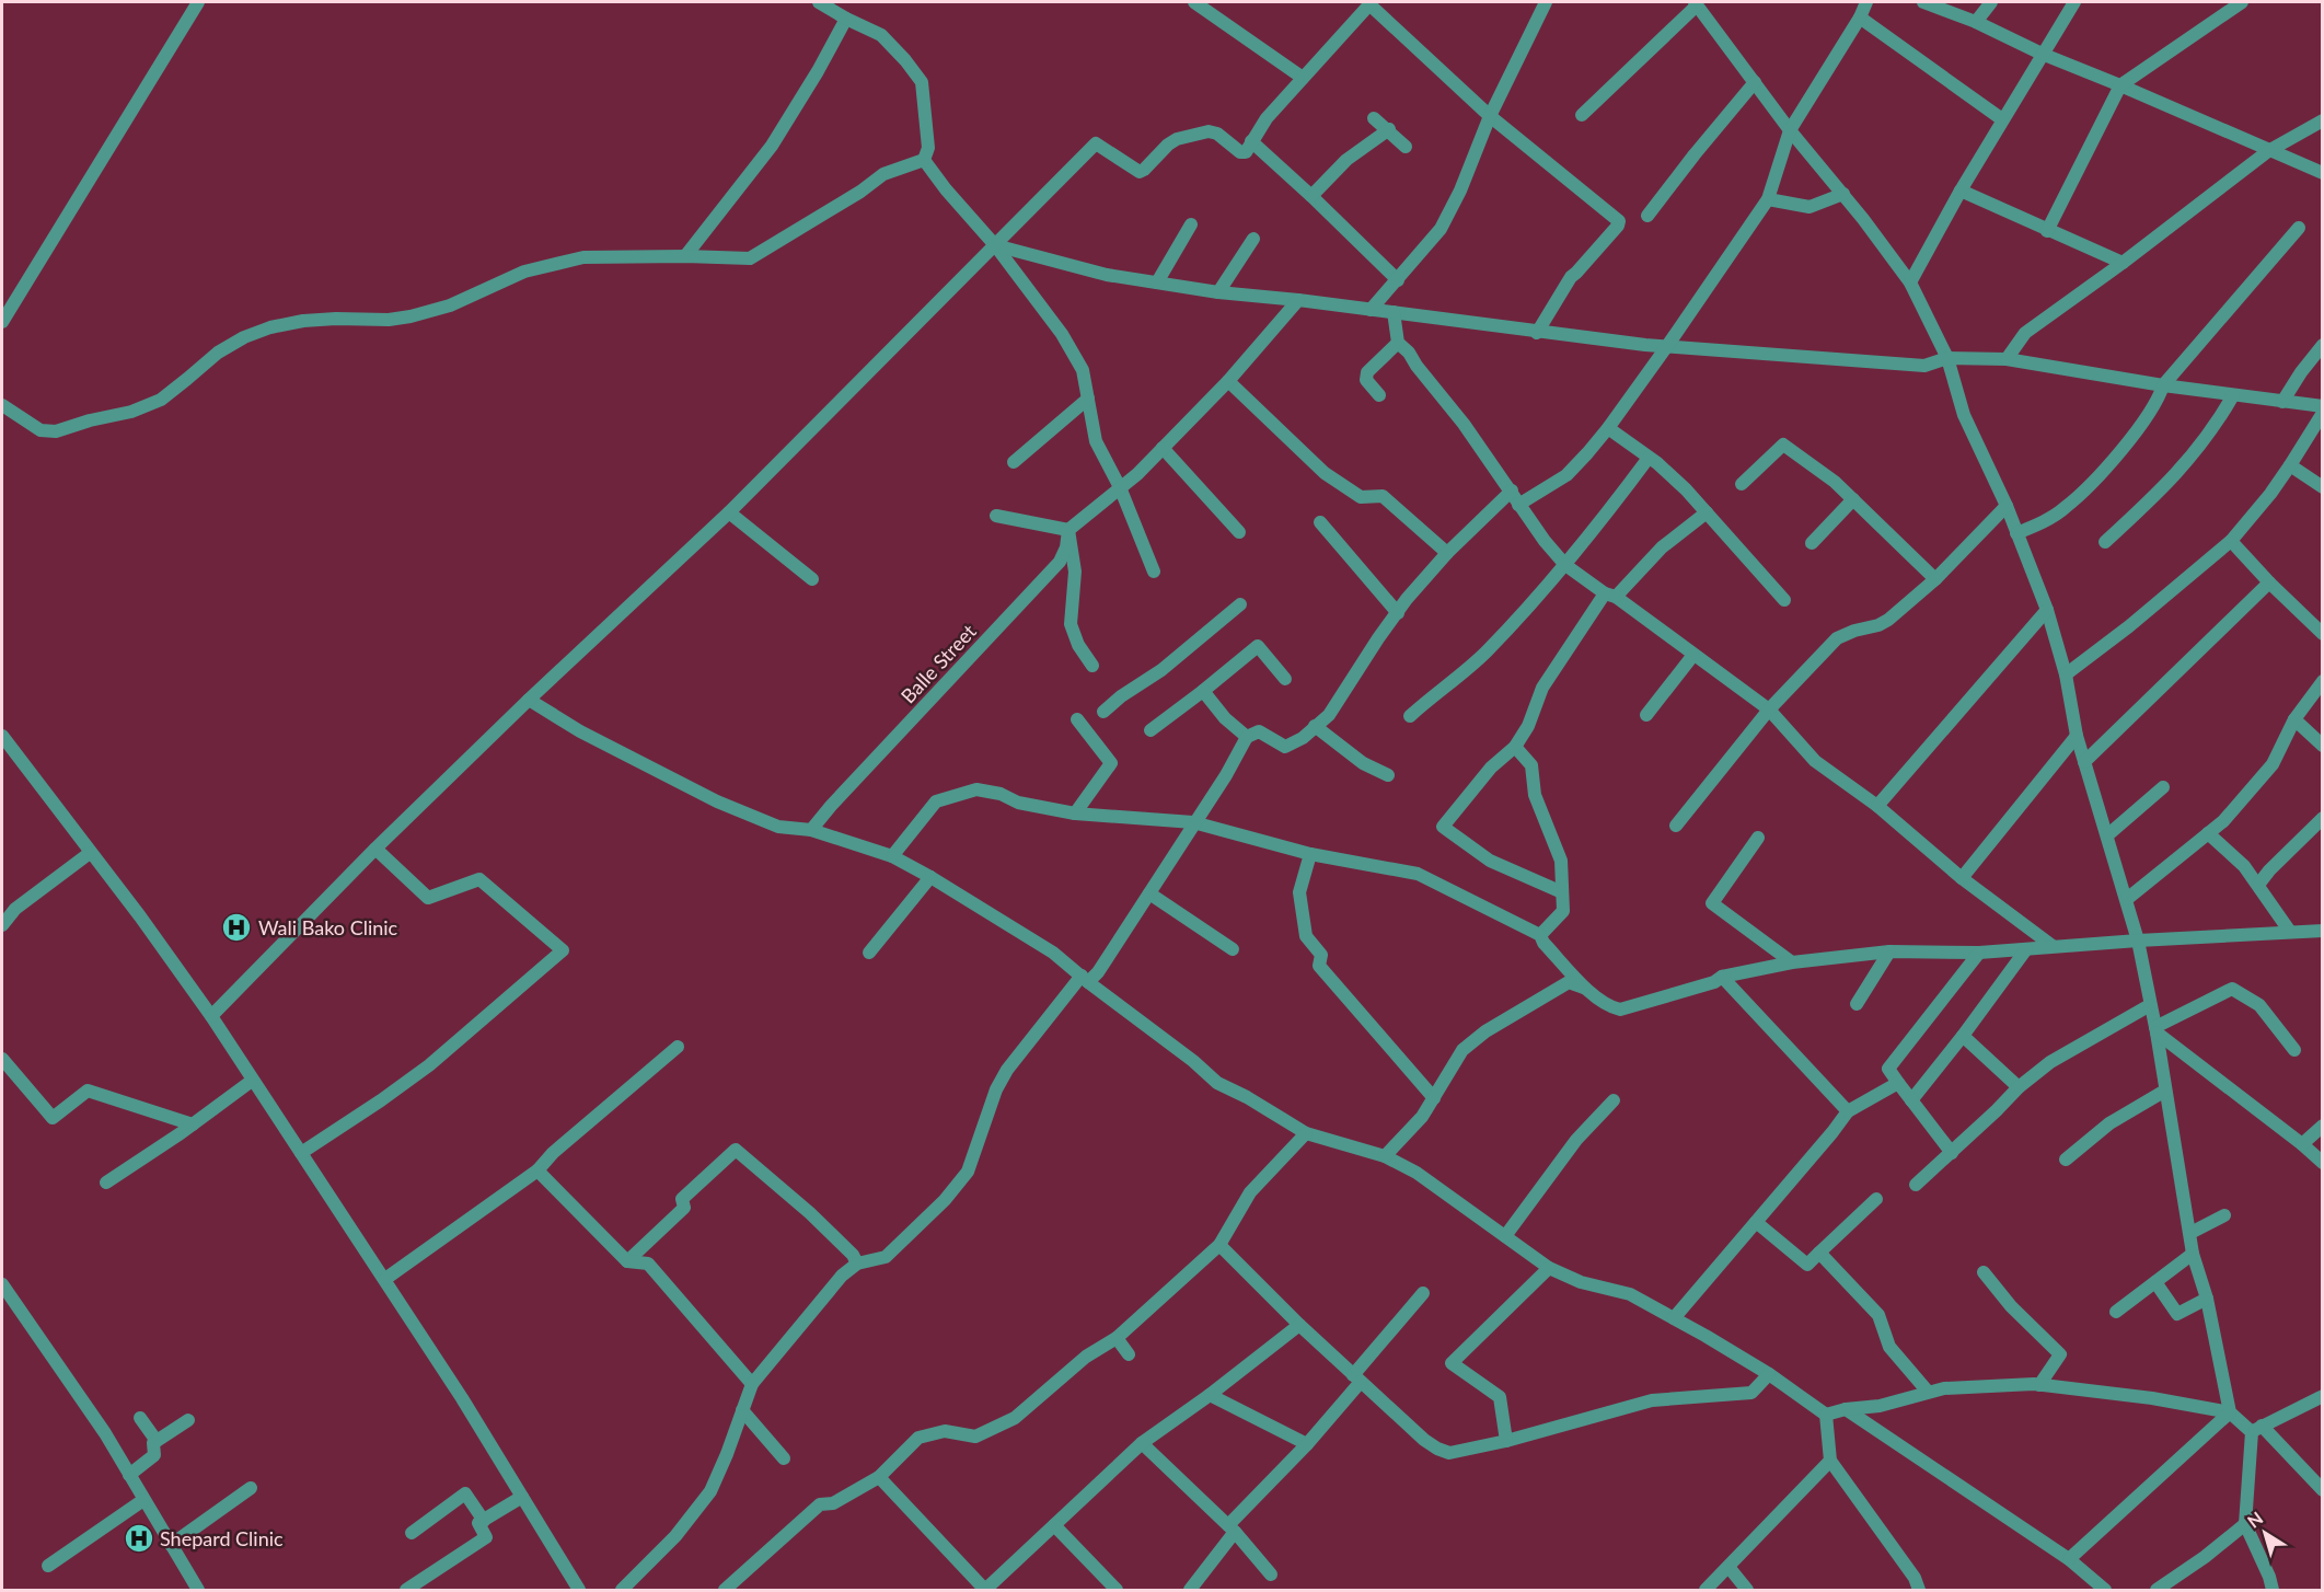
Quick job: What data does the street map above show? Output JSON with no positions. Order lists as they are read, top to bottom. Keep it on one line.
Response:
{"streets":{"street":["Balle Street"]},"places":{"hospital":["Wali Bako Clinic","Shepard Clinic"]},"north":"top left"}
